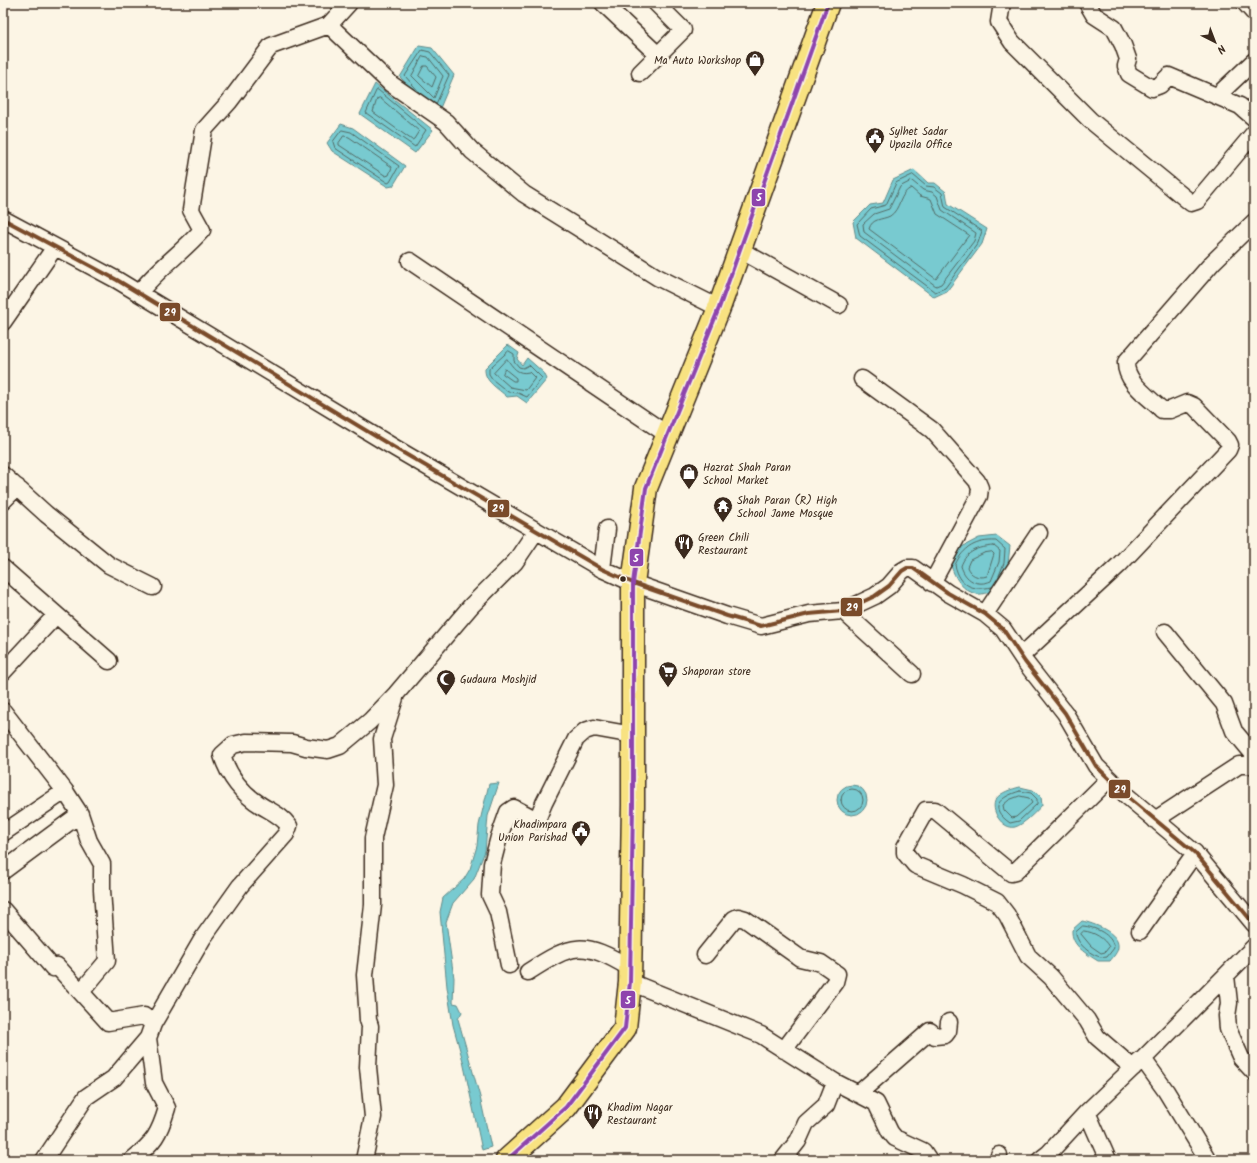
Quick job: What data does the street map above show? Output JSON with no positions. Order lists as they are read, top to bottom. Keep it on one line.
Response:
{"places":{"shop":["Ma Auto Workshop","Hazrat Shah Paran School Market"],"public building":["Sylhet Sadar Upazila Office","Khadimpara Union Parishad"],"temple":["Shah Paran (R) High School Jame Mosque"],"restaurant":["Green Chili Restaurant","Khadim Nagar Restaurant"],"supermarket":["Shaporan store"],"mosque":["Gudaura Moshjid"]},"lines":["transit line 5","transit line 29"],"north":"bottom right"}
